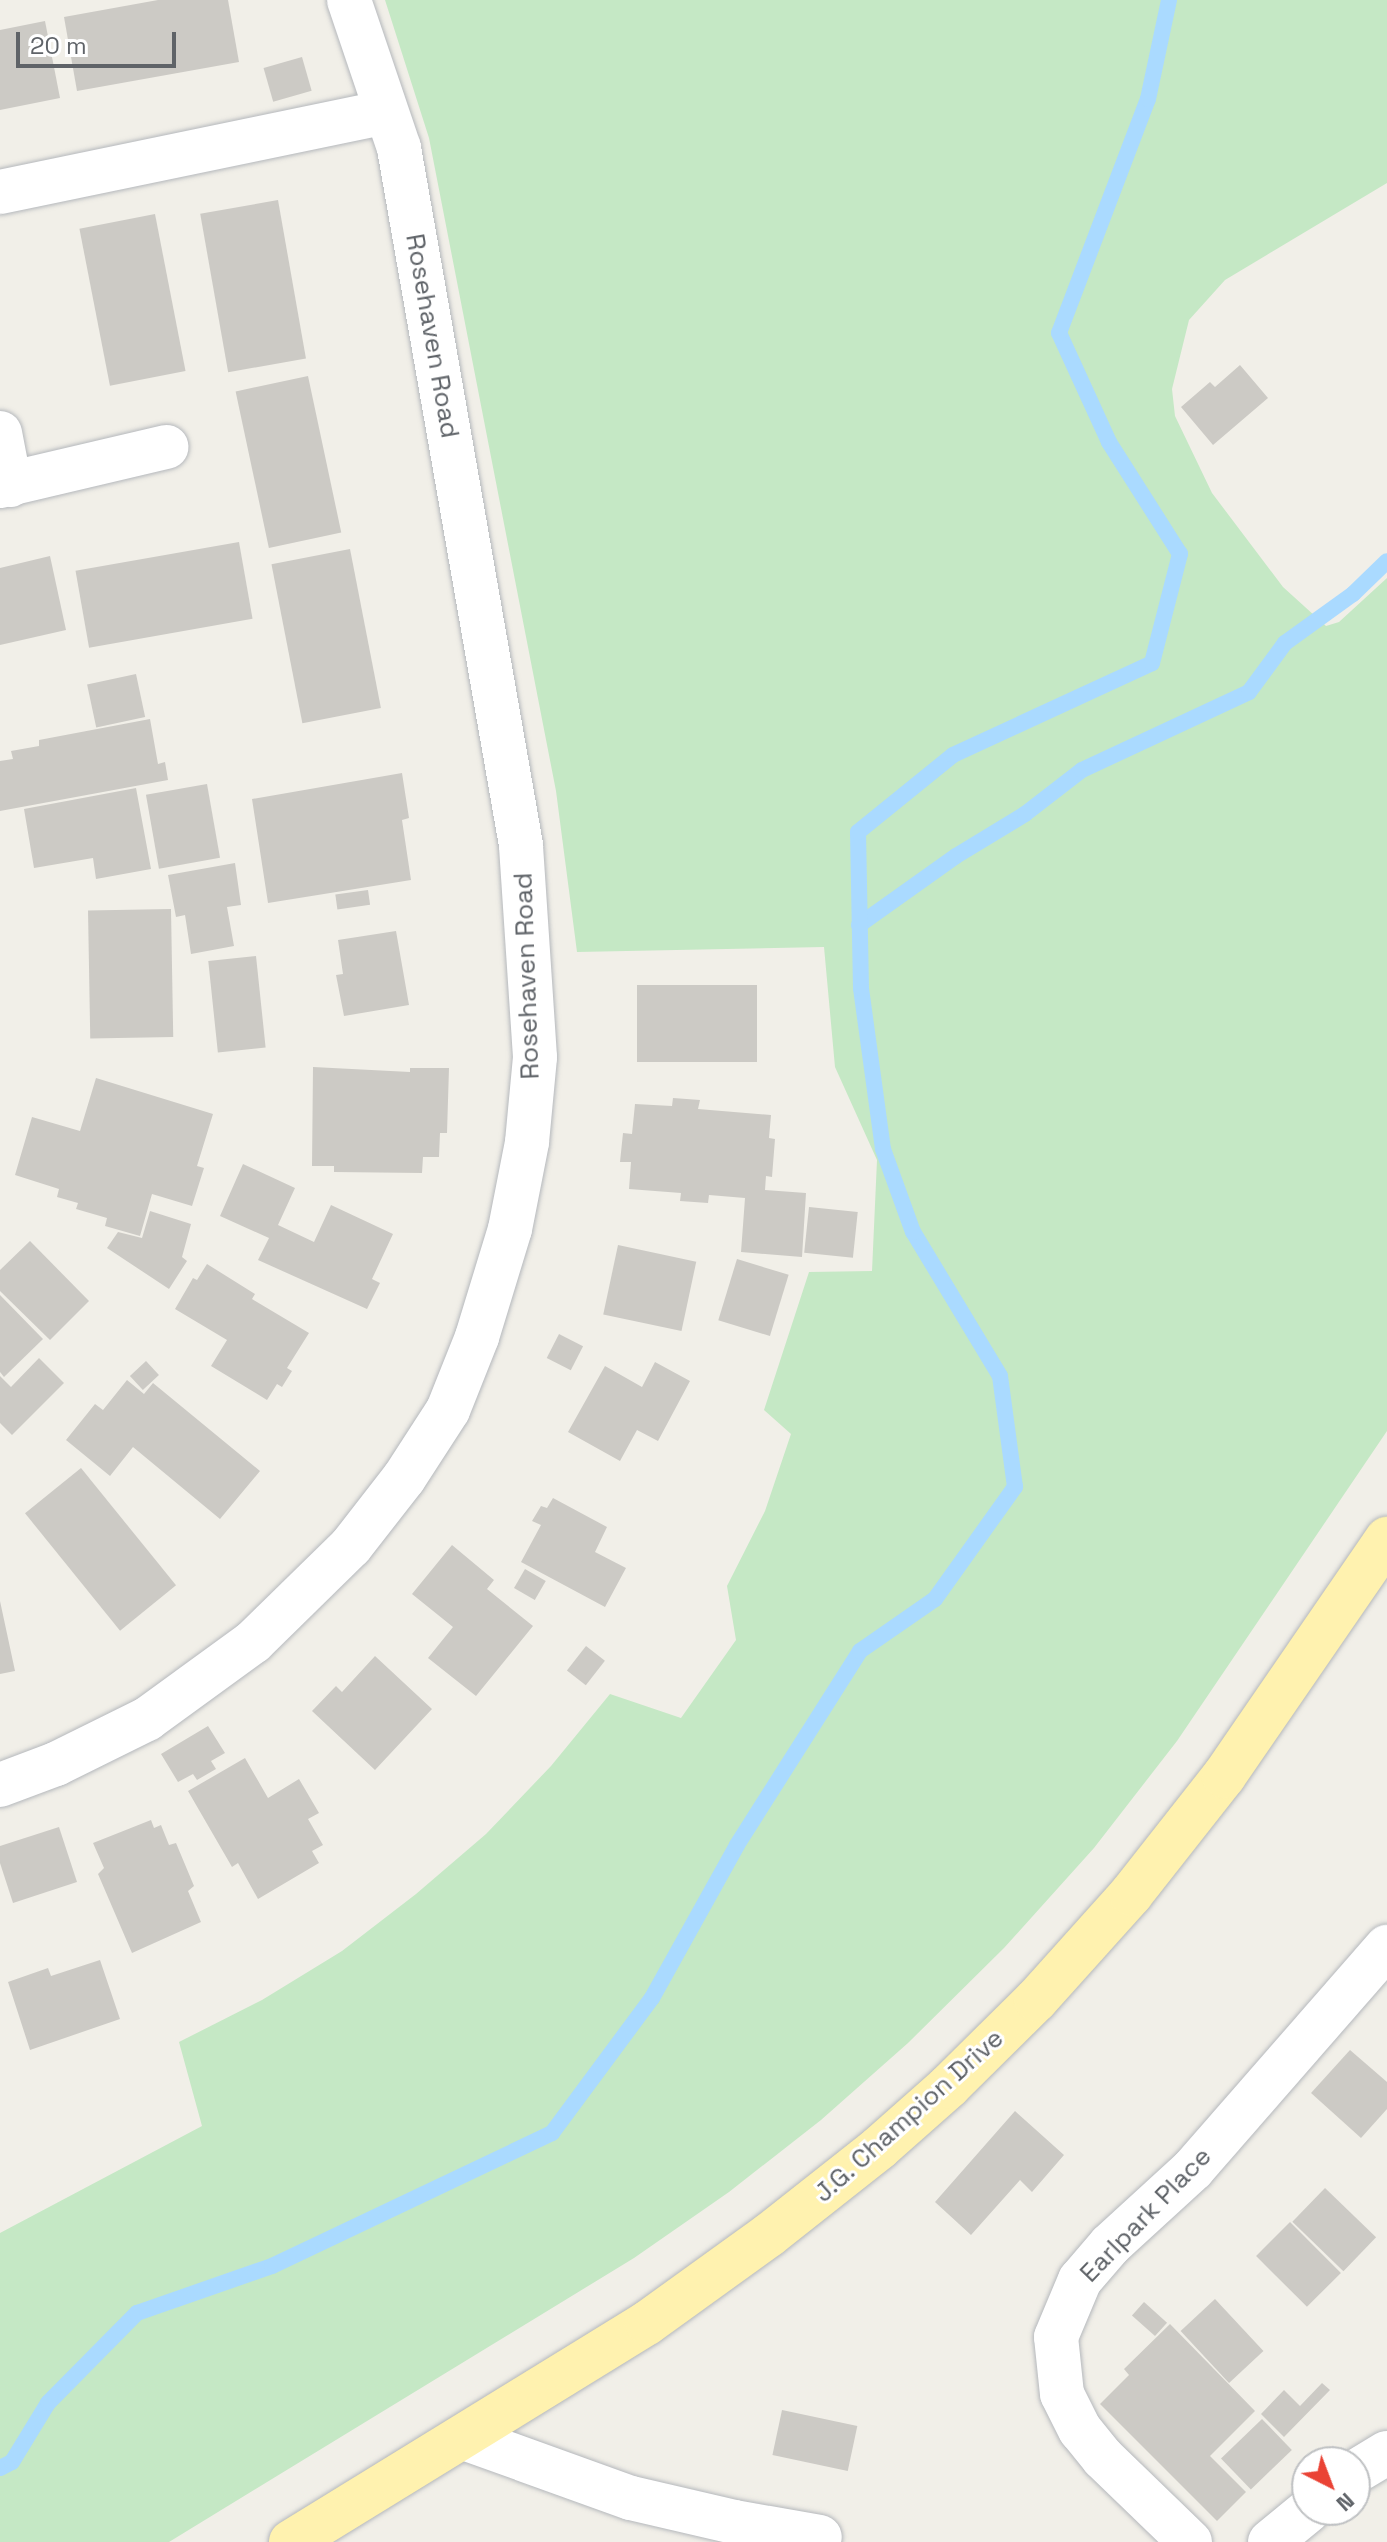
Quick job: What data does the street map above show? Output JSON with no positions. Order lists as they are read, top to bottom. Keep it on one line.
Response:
{"streets":{"main road":["J.G. Champion Drive"],"street":["Rosehaven Road","Earlpark Place"]},"scale_bar":"20 m","north":"bottom right"}
